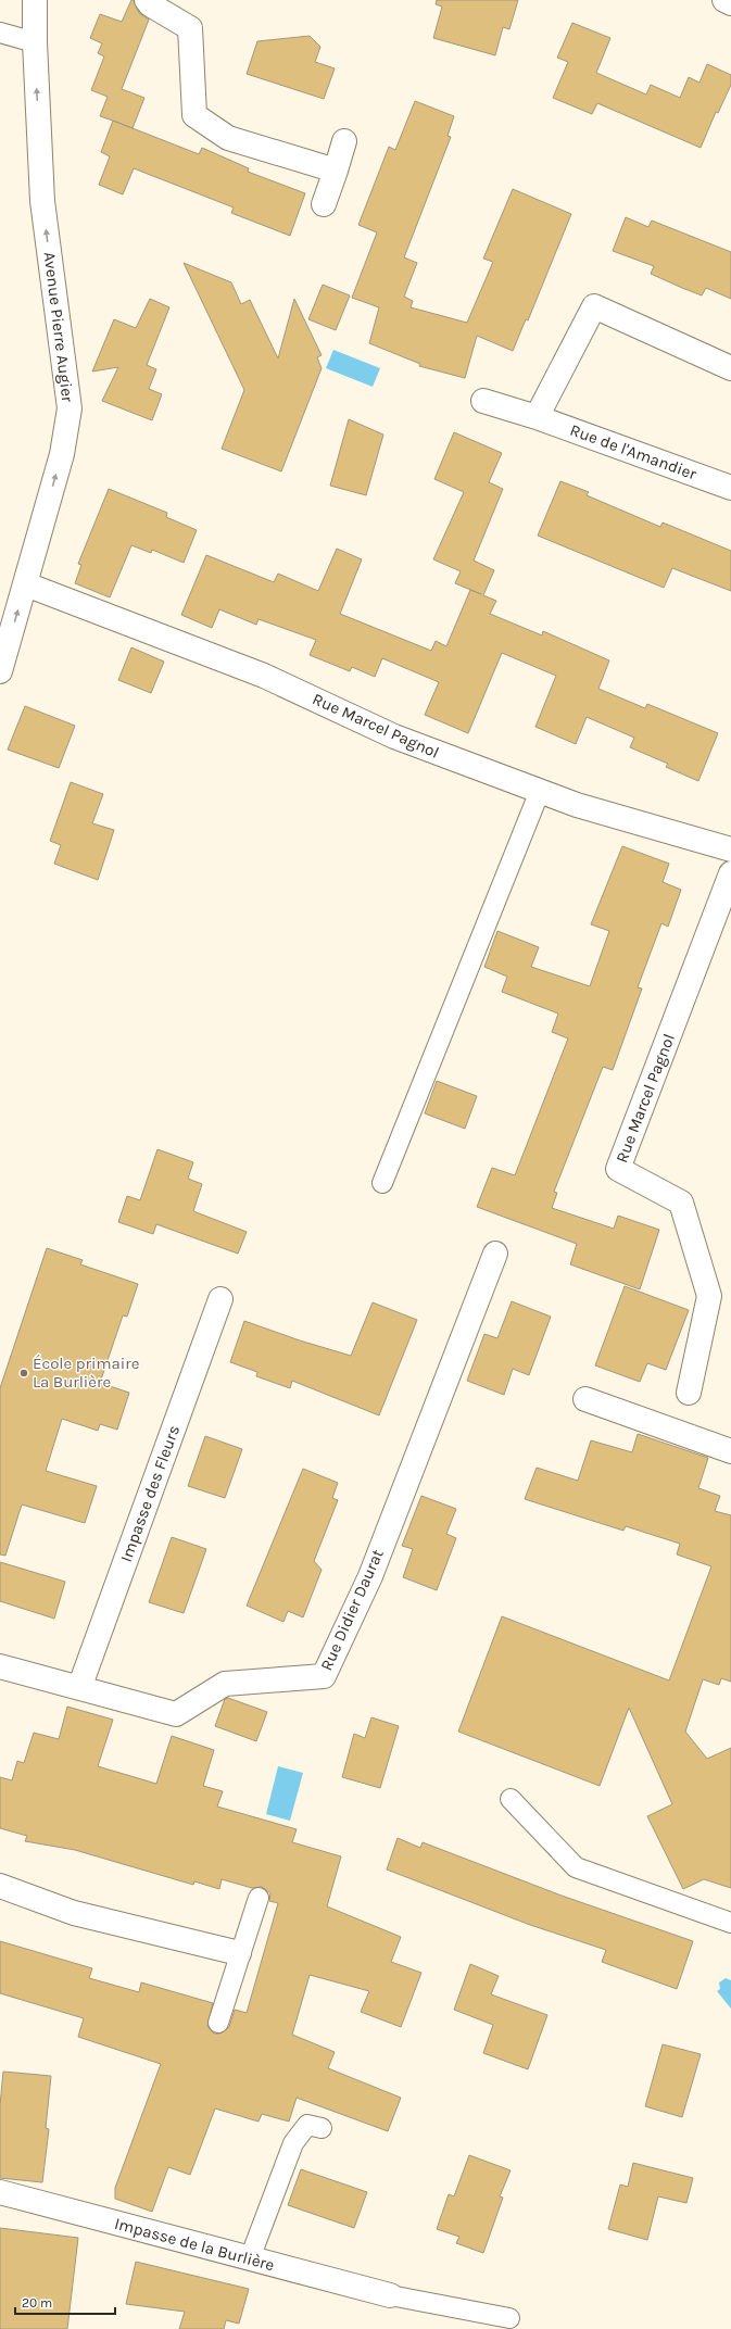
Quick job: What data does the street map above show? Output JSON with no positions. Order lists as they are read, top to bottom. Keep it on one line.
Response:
{"streets":{"street":["Avenue Pierre Augier","Rue de l'Amandier","Rue Marcel Pagnol","Impasse des Fleurs","Rue Didier Daurat","Impasse de la Burlière"]},"crossings":[["Avenue Pierre Augier","Rue Marcel Pagnol"],["Impasse des Fleurs","Rue Didier Daurat"]],"one_way":["Avenue Pierre Augier"],"places":["École primaire La Burlière"],"scale_bar":"20 m"}
